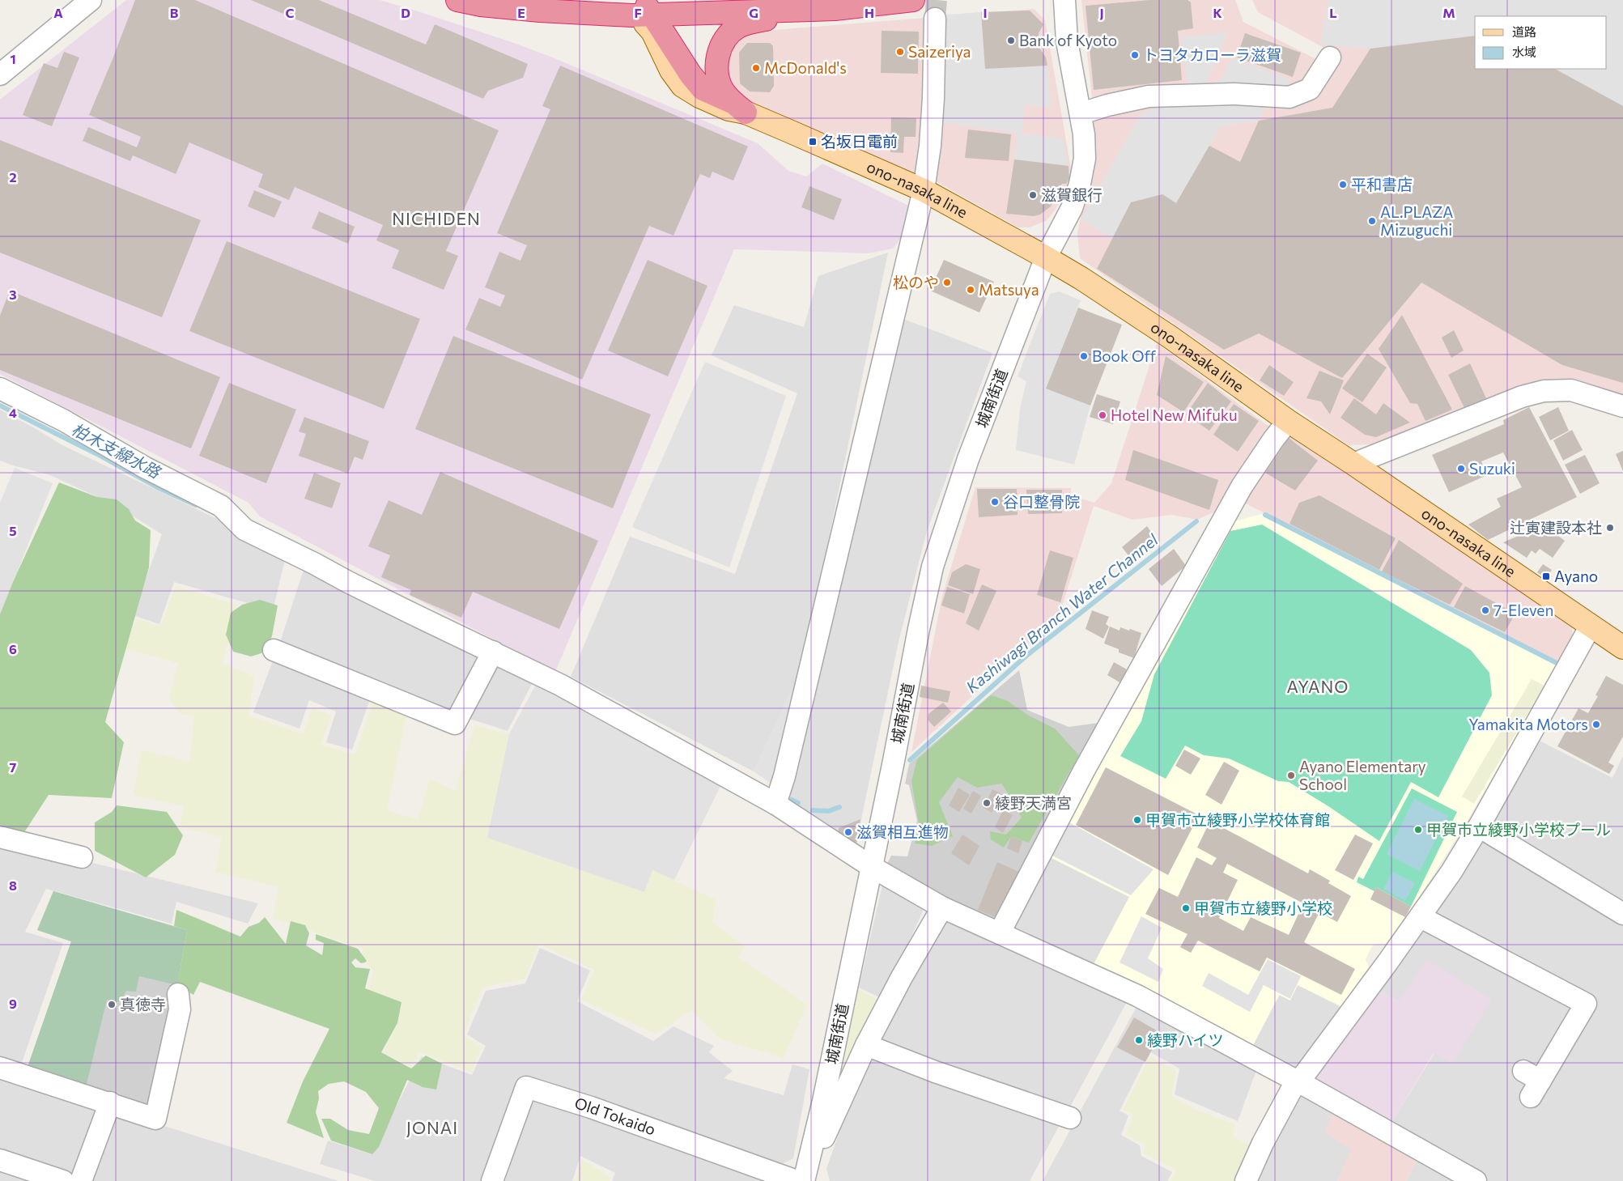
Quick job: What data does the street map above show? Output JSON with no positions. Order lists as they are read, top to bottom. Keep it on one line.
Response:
{"streets":{"main road":["ono-nasaka line"],"street":["城南街道","Old Tokaido"]},"crossings":[["ono-nasaka line","城南街道"]],"districts":["NICHIDEN","AYANO","JONAI"],"water":["柏木支線水路","Kashiwagi Branch Water Channel"],"places":{"other":["Bank of Kyoto","Saizeriya","トヨタカローラ滋賀","McDonald's","平和書店","滋賀銀行","AL.PLAZA Mizuguchi","松のや","Matsuya","Book Off","Hotel New Mifuku","Suzuki","谷口整骨院","辻寅建設本社","7-Eleven","Yamakita Motors","Ayano Elementary School","綾野天満宮","甲賀市立綾野小学校体育館","甲賀市立綾野小学校プール","滋賀相互進物","甲賀市立綾野小学校","真徳寺","綾野ハイツ"],"transit":["名坂日電前","Ayano"]},"legend":["道路","水域"],"grid":{"columns":["A","B","C","D","E","F","G","H","I","J","K","L","M"],"rows":["1","2","3","4","5","6","7","8","9"]}}
